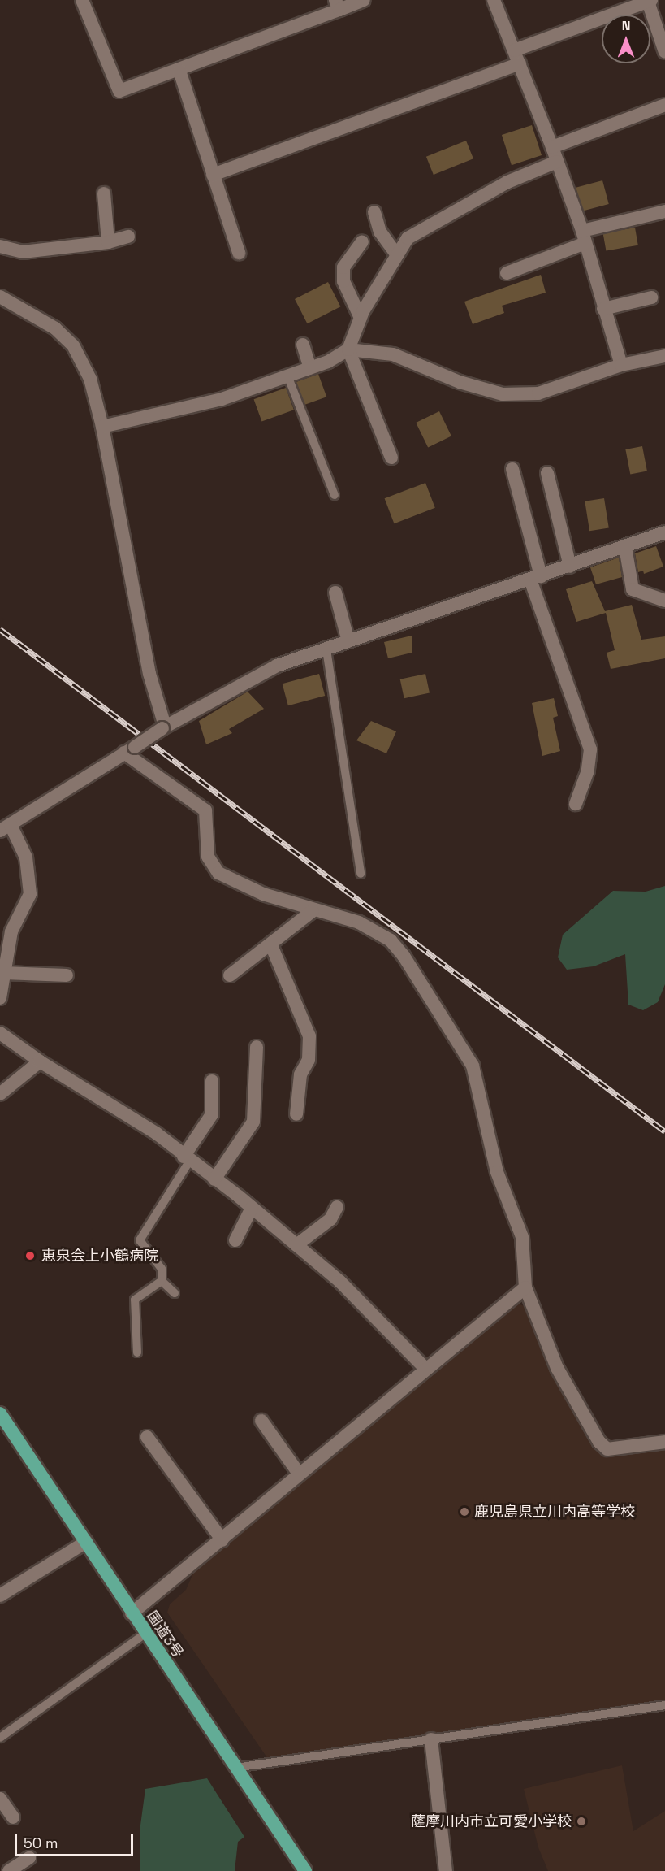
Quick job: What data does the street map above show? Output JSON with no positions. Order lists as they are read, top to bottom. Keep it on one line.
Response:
{"streets":{"highway":["国道3号"]},"places":["恵泉会上小鶴病院","鹿児島県立川内高等学校","薩摩川内市立可愛小学校"],"scale_bar":"50 m","north":"top"}
